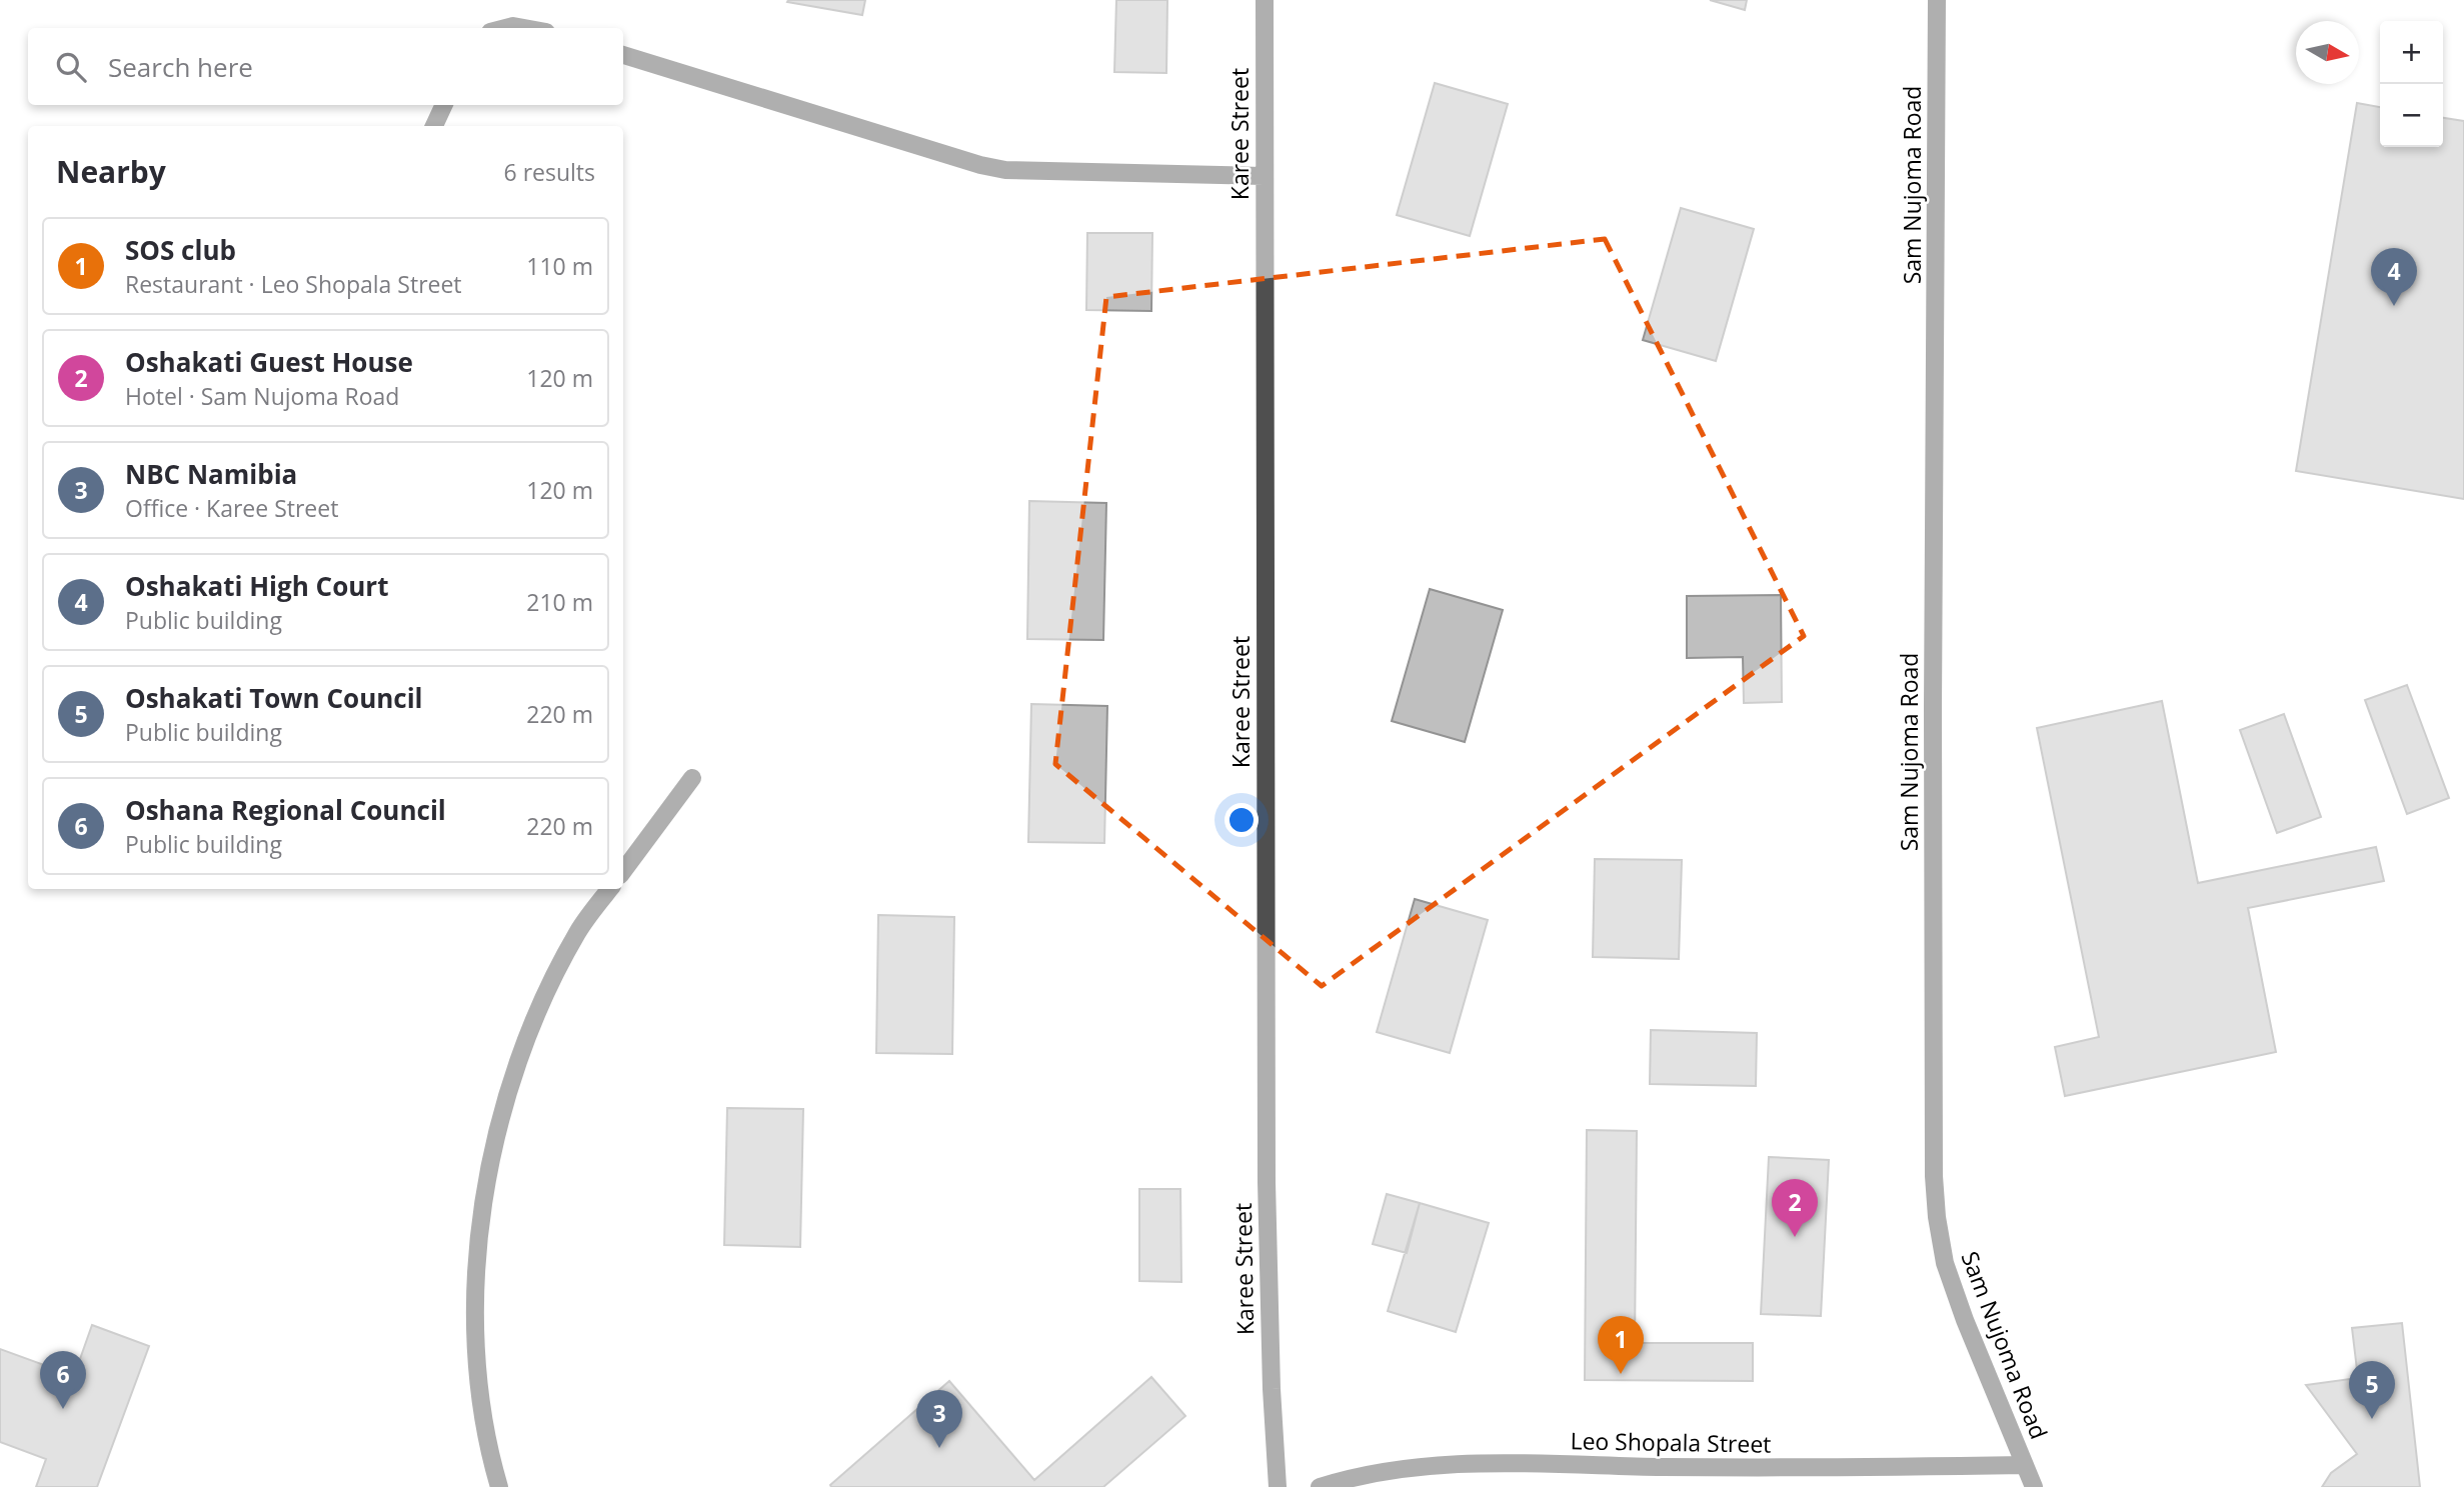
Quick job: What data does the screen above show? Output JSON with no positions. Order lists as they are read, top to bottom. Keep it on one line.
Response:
{"streets":{"street":["Karee Street","Sam Nujoma Road","Leo Shopala Street"]},"crossings":[["Sam Nujoma Road","Leo Shopala Street"]],"north":"right","page":{"map_buttons":["+","−"],"search":"Search here","heading":["Nearby","6 results"],"list":[{"mark":"1","name":"SOS club","note":"Restaurant · Leo Shopala Street","value":"110 m"},{"mark":"2","name":"Oshakati Guest House","note":"Hotel · Sam Nujoma Road","value":"120 m"},{"mark":"3","name":"NBC Namibia","note":"Office · Karee Street","value":"120 m"},{"mark":"4","name":"Oshakati High Court","note":"Public building","value":"210 m"},{"mark":"5","name":"Oshakati Town Council","note":"Public building","value":"220 m"},{"mark":"6","name":"Oshana Regional Council","note":"Public building","value":"220 m"}],"pins":["4","2","1","6","5","3"]}}
